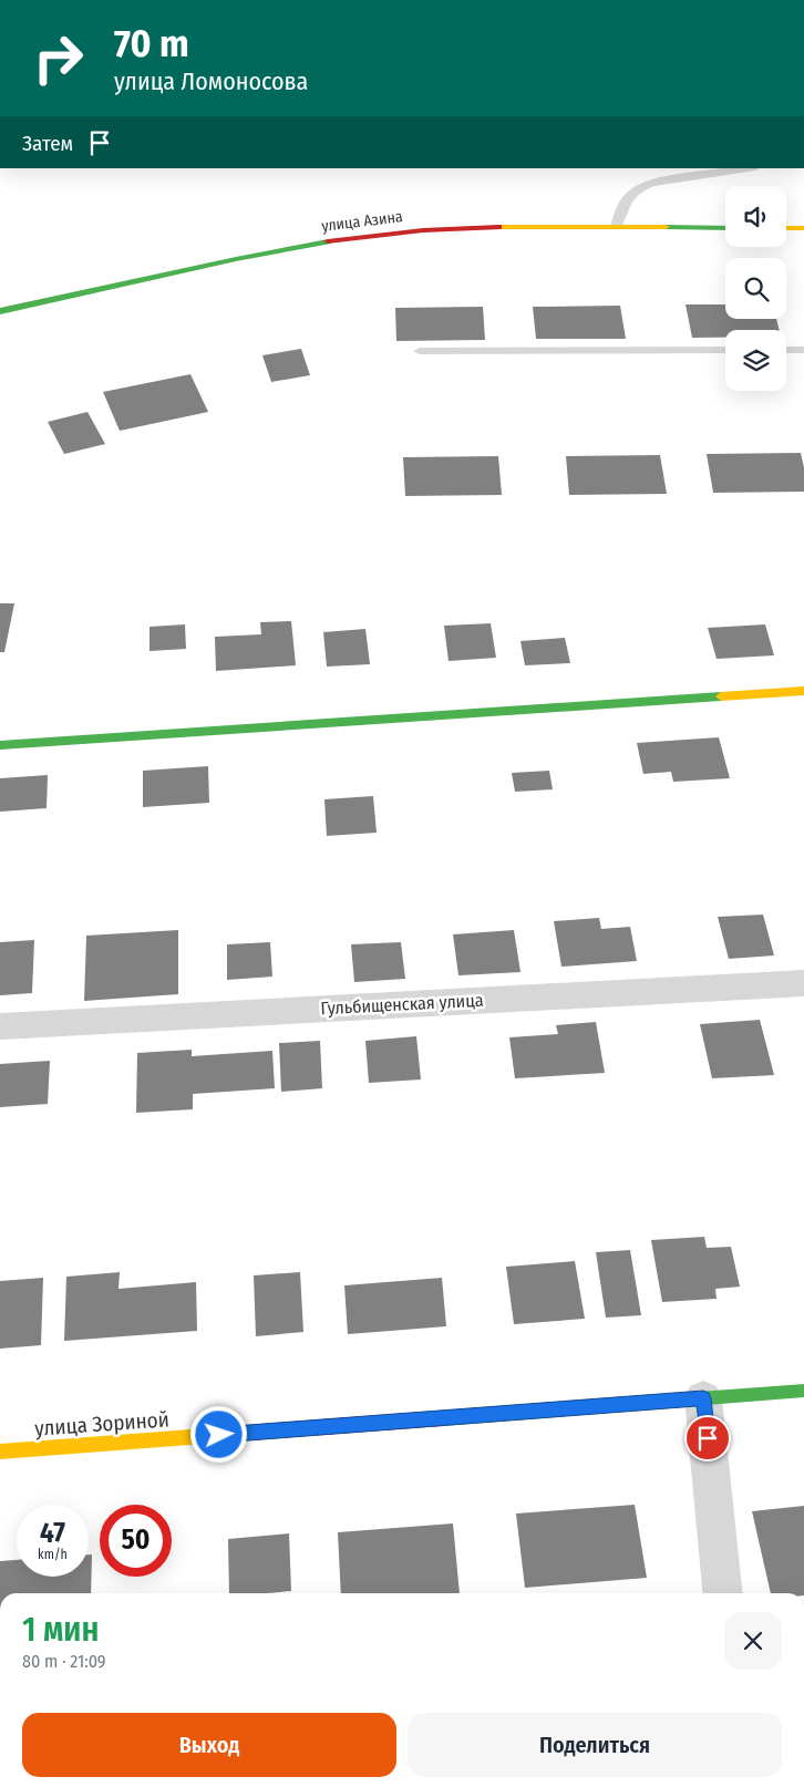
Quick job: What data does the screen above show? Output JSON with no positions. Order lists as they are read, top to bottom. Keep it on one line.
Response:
{"streets":{"main road":["улица Азина","улица Зориной"],"street":["Гульбищенская улица"]},"page":{"turn":["70 m","улица Ломоносова"],"then":"Затем","speed":"47 km/h","limit":"50","heading":["1 мин","80 m · 21:09"],"buttons":["Выход","Поделиться"]}}
